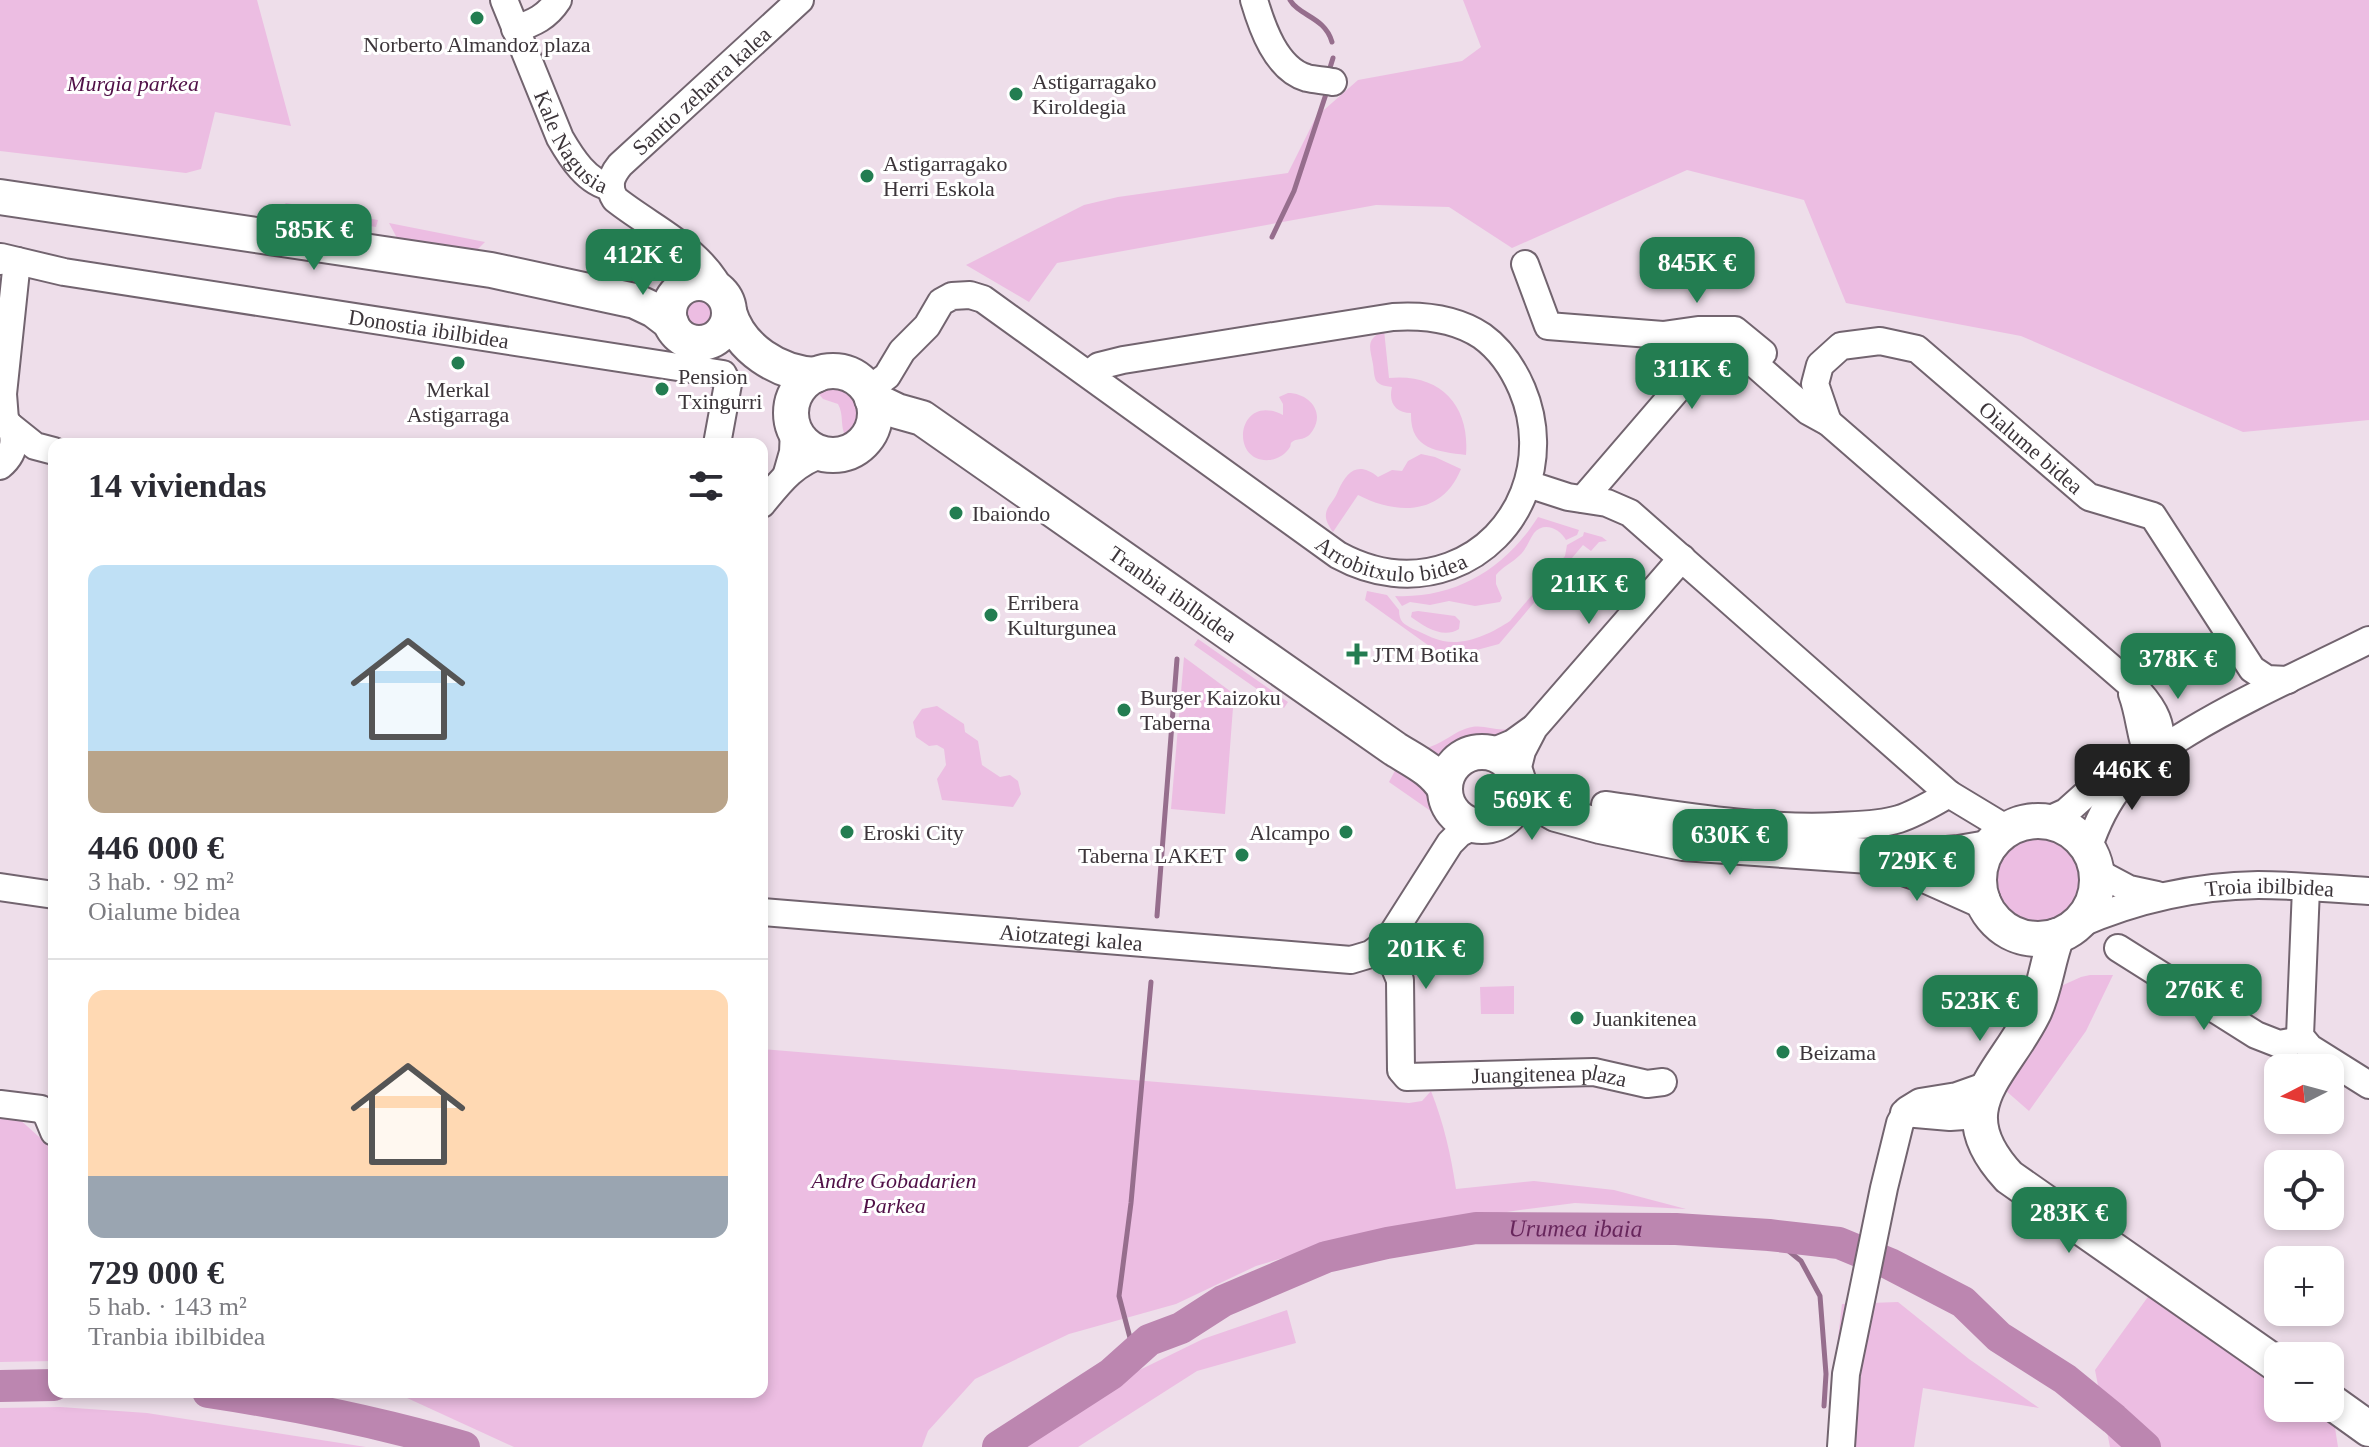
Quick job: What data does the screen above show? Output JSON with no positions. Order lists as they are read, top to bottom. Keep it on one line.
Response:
{"streets":{"main road":["Tranbia ibilbidea"],"street":["Santio zeharra kalea","Kale Nagusia","Donostia ibilbidea","Oialume bidea","Arrobitxulo bidea","Troia ibilbidea","Aiotzategi kalea","Juangitenea plaza"]},"crossings":[["Santio zeharra kalea","Kale Nagusia"],["Arrobitxulo bidea","Tranbia ibilbidea"],["Aiotzategi kalea","Juangitenea plaza"]],"water":["Urumea ibaia"],"parks":["Murgia parkea","Andre Gobadarien Parkea"],"places":{"other":["Norberto Almandoz plaza","Astigarragako Kiroldegia","Astigarragako Herri Eskola","Merkal Astigarraga","Pension Txingurri","Ibaiondo","Erribera Kulturgunea","Burger Kaizoku Taberna","Eroski City","Alcampo","Taberna LAKET","Juankitenea","Beizama"],"health":["JTM Botika"]},"north":"left","page":{"price":["585K €","412K €","845K €","311K €","211K €","378K €","446K €","569K €","630K €","729K €","201K €","276K €","523K €","283K €"],"heading":"14 viviendas","list":[{"name":"446 000 €","note":"3 hab. · 92 m² · Oialume bidea"},{"name":"729 000 €","note":"5 hab. · 143 m² · Tranbia ibilbidea"}],"map_buttons":["+","−"]}}
